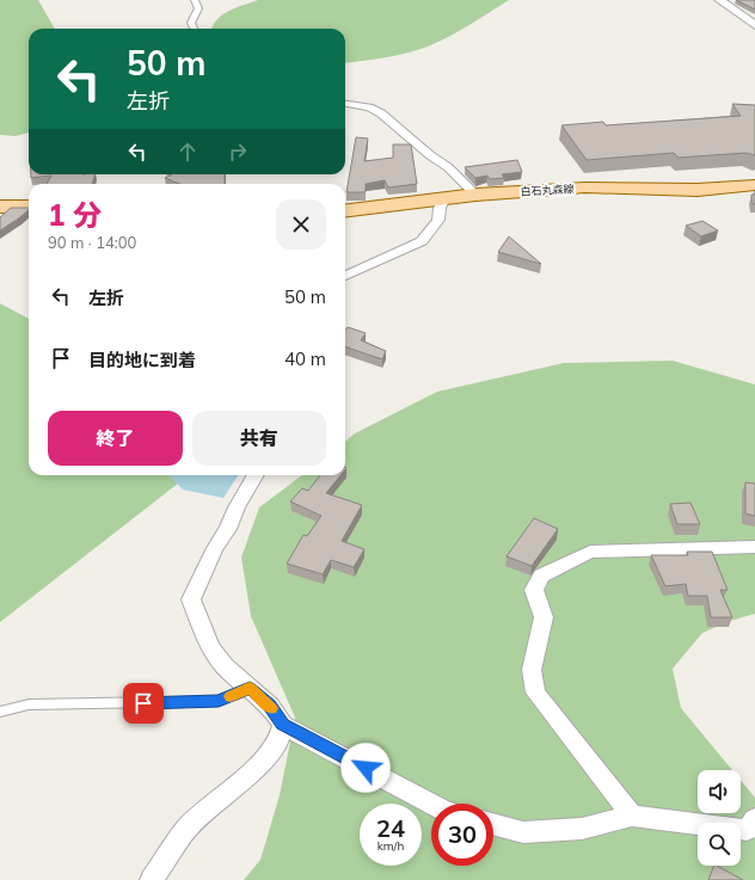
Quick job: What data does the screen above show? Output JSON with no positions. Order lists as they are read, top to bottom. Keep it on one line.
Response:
{"streets":{"main road":["白石丸森線"]},"page":{"turn":["50 m","左折"],"heading":["1 分","90 m · 14:00"],"list":[{"name":"左折","value":"50 m"},{"name":"目的地に到着","value":"40 m"}],"buttons":["終了","共有"],"speed":"24 km/h","limit":"30"}}
